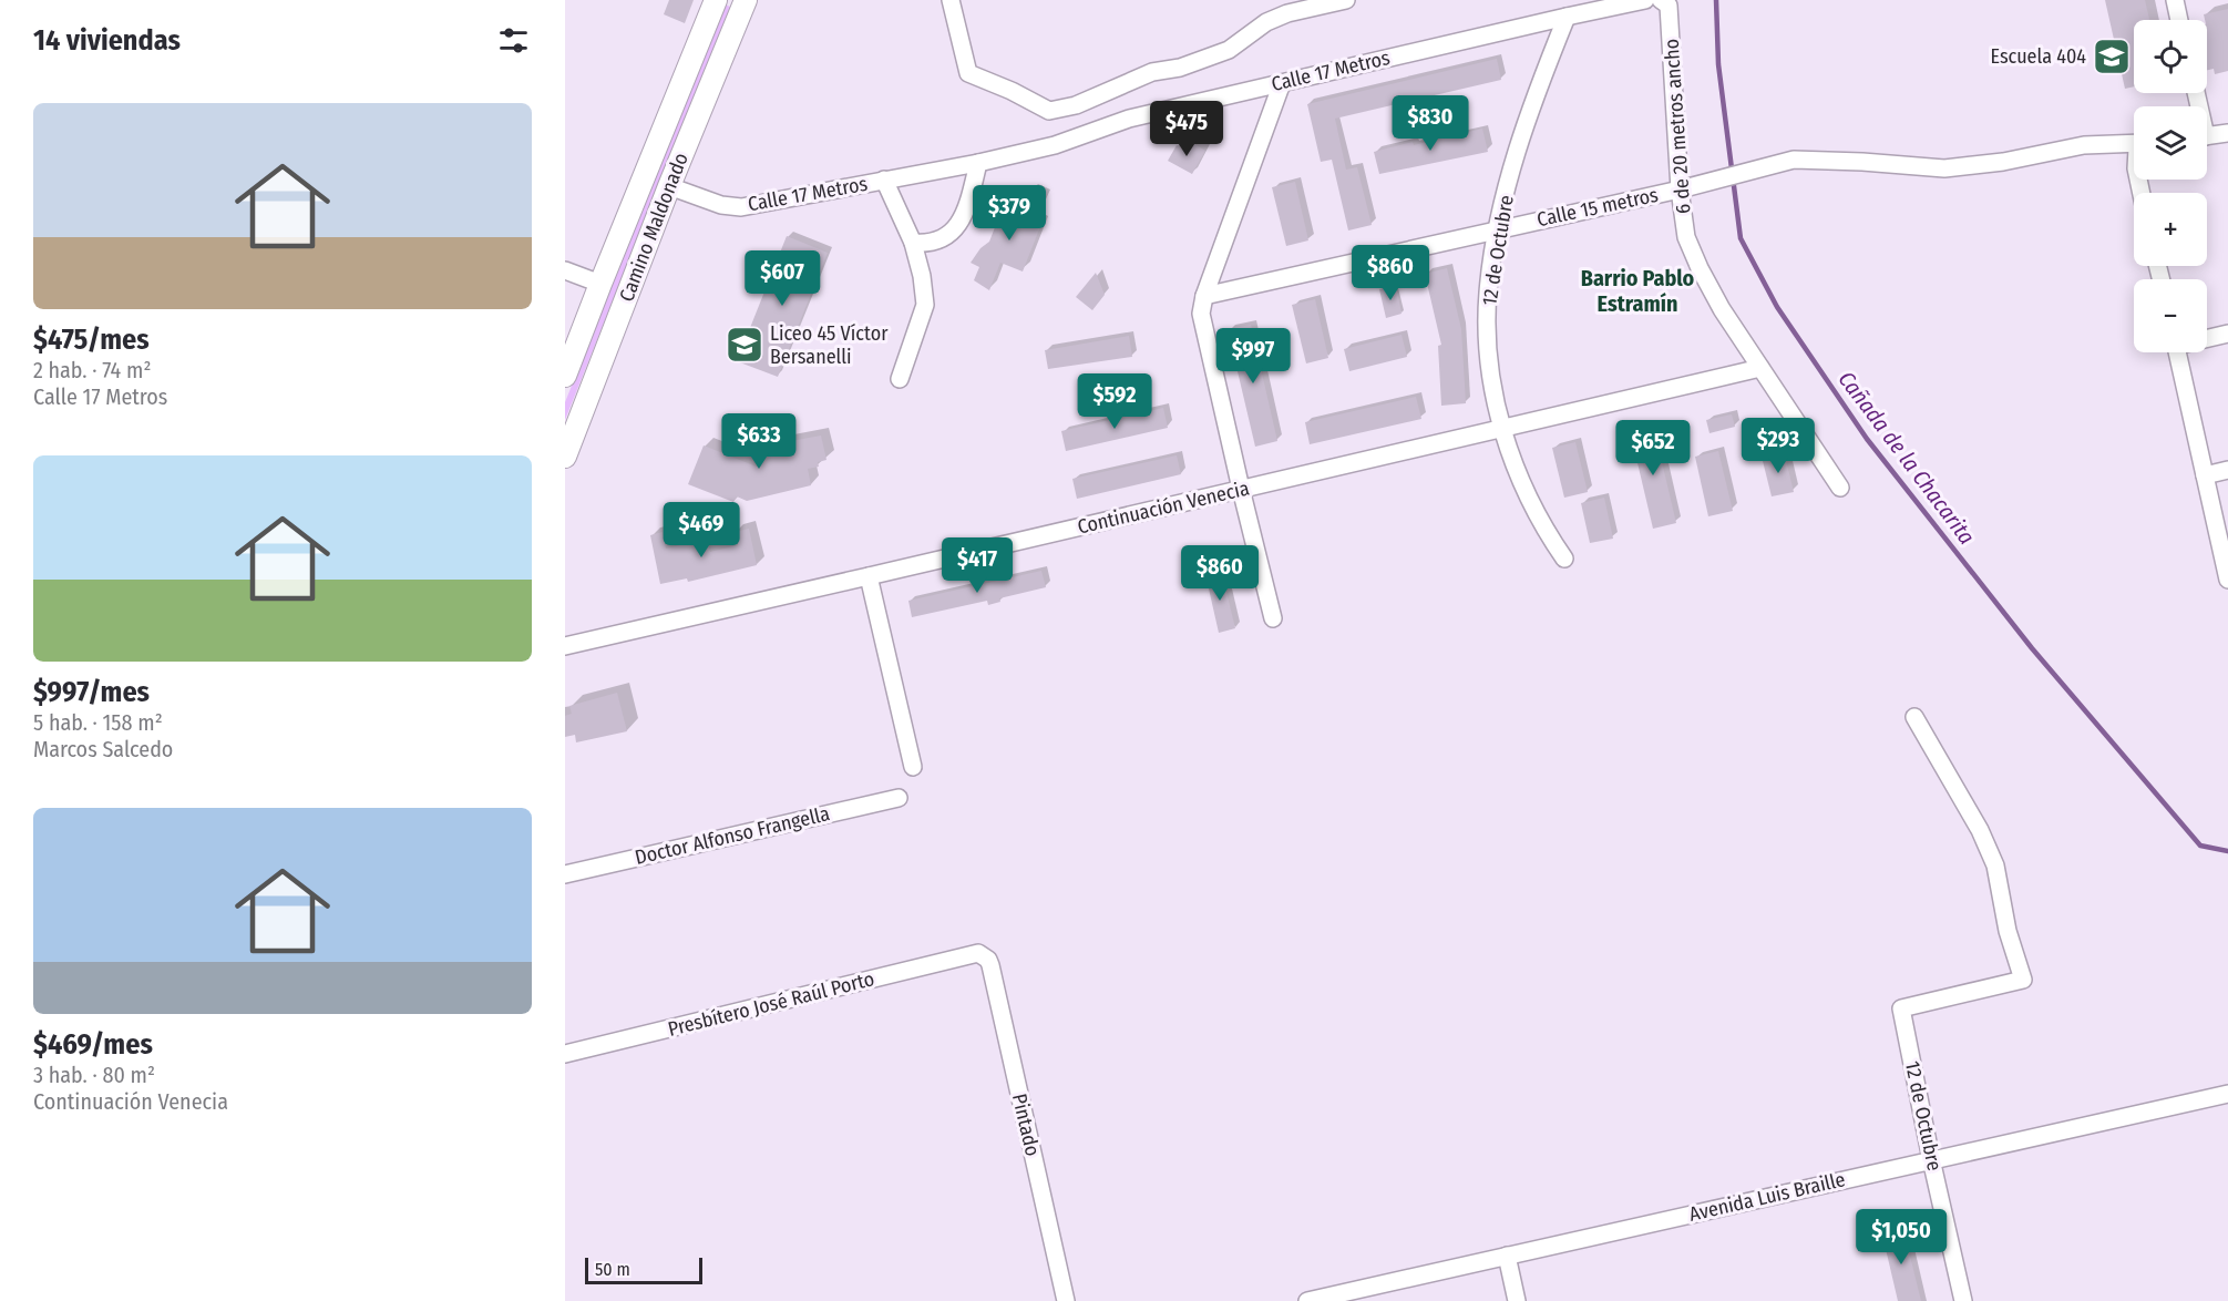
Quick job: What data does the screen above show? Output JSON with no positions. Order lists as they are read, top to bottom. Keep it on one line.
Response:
{"streets":{"main road":["Camino Maldonado"],"street":["Calle 17 Metros","6 de 20 metros ancho","Calle 15 metros","12 de Octubre","Continuación Venecia","Doctor Alfonso Frangella","Presbítero José Raúl Porto","Pintado","Avenida Luis Braille"]},"crossings":[["Calle 17 Metros","Camino Maldonado"],["Calle 17 Metros","12 de Octubre"],["6 de 20 metros ancho","Calle 15 metros"],["6 de 20 metros ancho","Continuación Venecia"],["Calle 15 metros","12 de Octubre"],["12 de Octubre","Continuación Venecia"],["12 de Octubre","Avenida Luis Braille"],["Presbítero José Raúl Porto","Pintado"]],"districts":["Barrio Pablo Estramín"],"water":["Cañada de la Chacarita"],"places":{"school or university":["Escuela 404","Liceo 45 Víctor Bersanelli"]},"scale_bar":"50 m","page":{"heading":"14 viviendas","map_buttons":["+","−"],"list":[{"name":"$475/mes","note":"2 hab. · 74 m² · Calle 17 Metros"},{"name":"$997/mes","note":"5 hab. · 158 m² · Marcos Salcedo"},{"name":"$469/mes","note":"3 hab. · 80 m² · Continuación Venecia"}],"price":["$830","$475","$379","$860","$607","$997","$592","$633","$293","$652","$469","$417","$860","$1,050"],"scale":"50 m"}}
